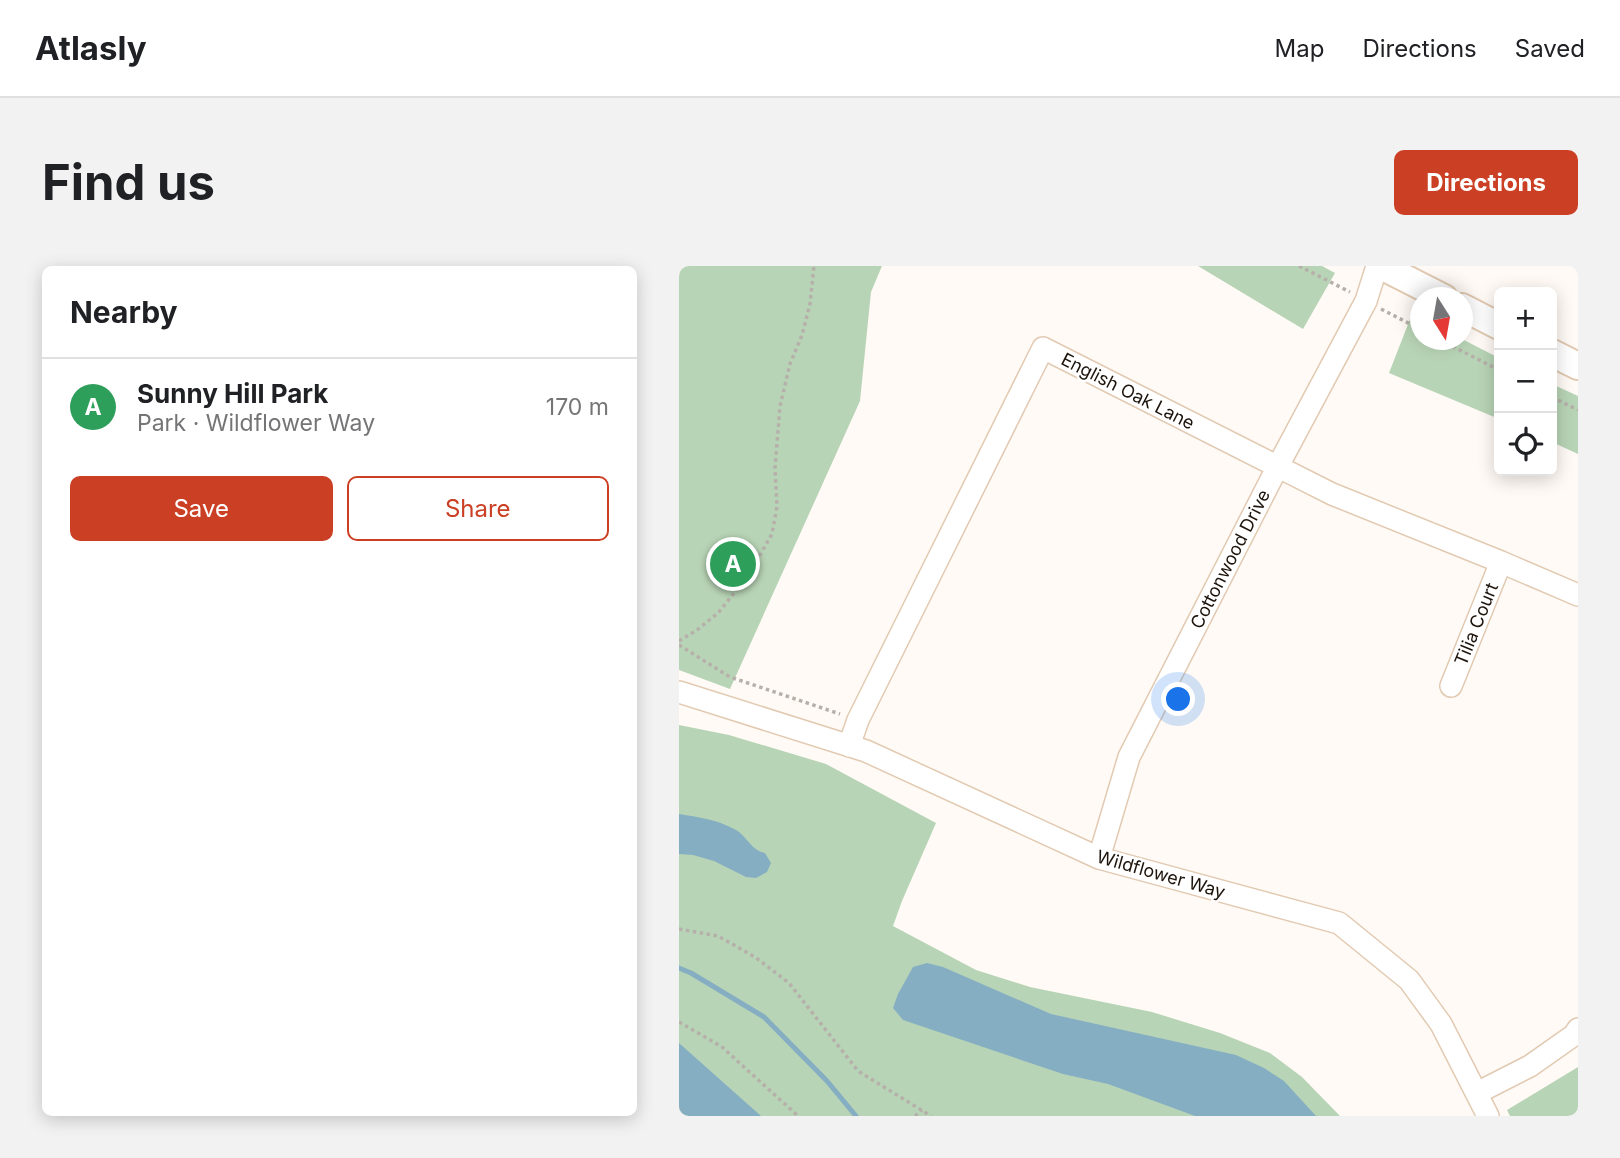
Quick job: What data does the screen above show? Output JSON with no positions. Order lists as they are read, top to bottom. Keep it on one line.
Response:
{"streets":{"street":["English Oak Lane","Cottonwood Drive","Tilia Court","Wildflower Way"]},"crossings":[["English Oak Lane","Cottonwood Drive"],["English Oak Lane","Tilia Court"],["English Oak Lane","Wildflower Way"],["Cottonwood Drive","Wildflower Way"]],"north":"bottom","page":{"header":"Atlasly","nav":["Map","Directions","Saved"],"buttons":["Directions",["Save","Share"]],"title":"Find us","heading":"Nearby","map_buttons":["+","−"],"list":[{"mark":"A","name":"Sunny Hill Park","note":"Park · Wildflower Way","value":"170 m"}],"pins":"A"}}
